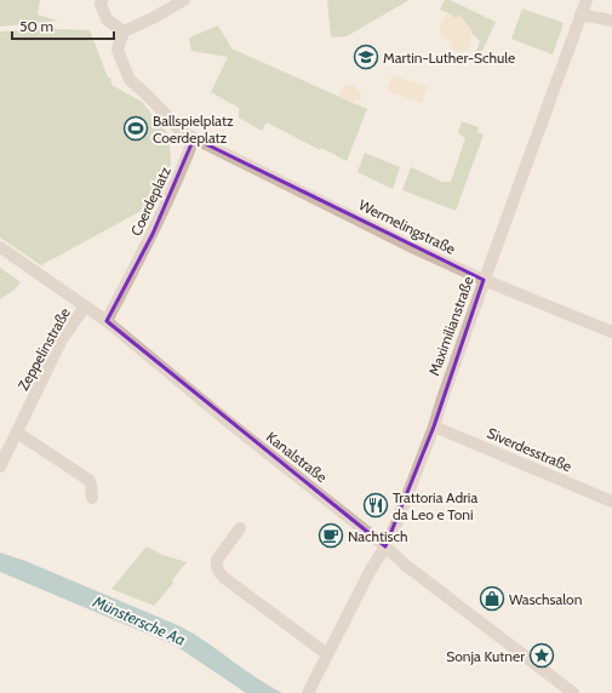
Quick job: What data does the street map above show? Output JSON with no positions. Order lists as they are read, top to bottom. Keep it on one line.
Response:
{"streets":{"street":["Coerdeplatz","Wermelingstraße","Maximilianstraße","Zeppelinstraße","Siverdesstraße","Kanalstraße"]},"crossings":[["Coerdeplatz","Wermelingstraße"],["Coerdeplatz","Kanalstraße"],["Wermelingstraße","Maximilianstraße"],["Maximilianstraße","Siverdesstraße"],["Maximilianstraße","Kanalstraße"],["Zeppelinstraße","Kanalstraße"]],"water":["Münstersche Aa"],"places":{"school or university":["Martin-Luther-Schule"],"sports":["Ballspielplatz Coerdeplatz"],"restaurant":["Trattoria Adria da Leo e Toni"],"cafe":["Nachtisch"],"shop":["Waschsalon"],"place":["Sonja Kutner"]},"scale_bar":"50 m"}
